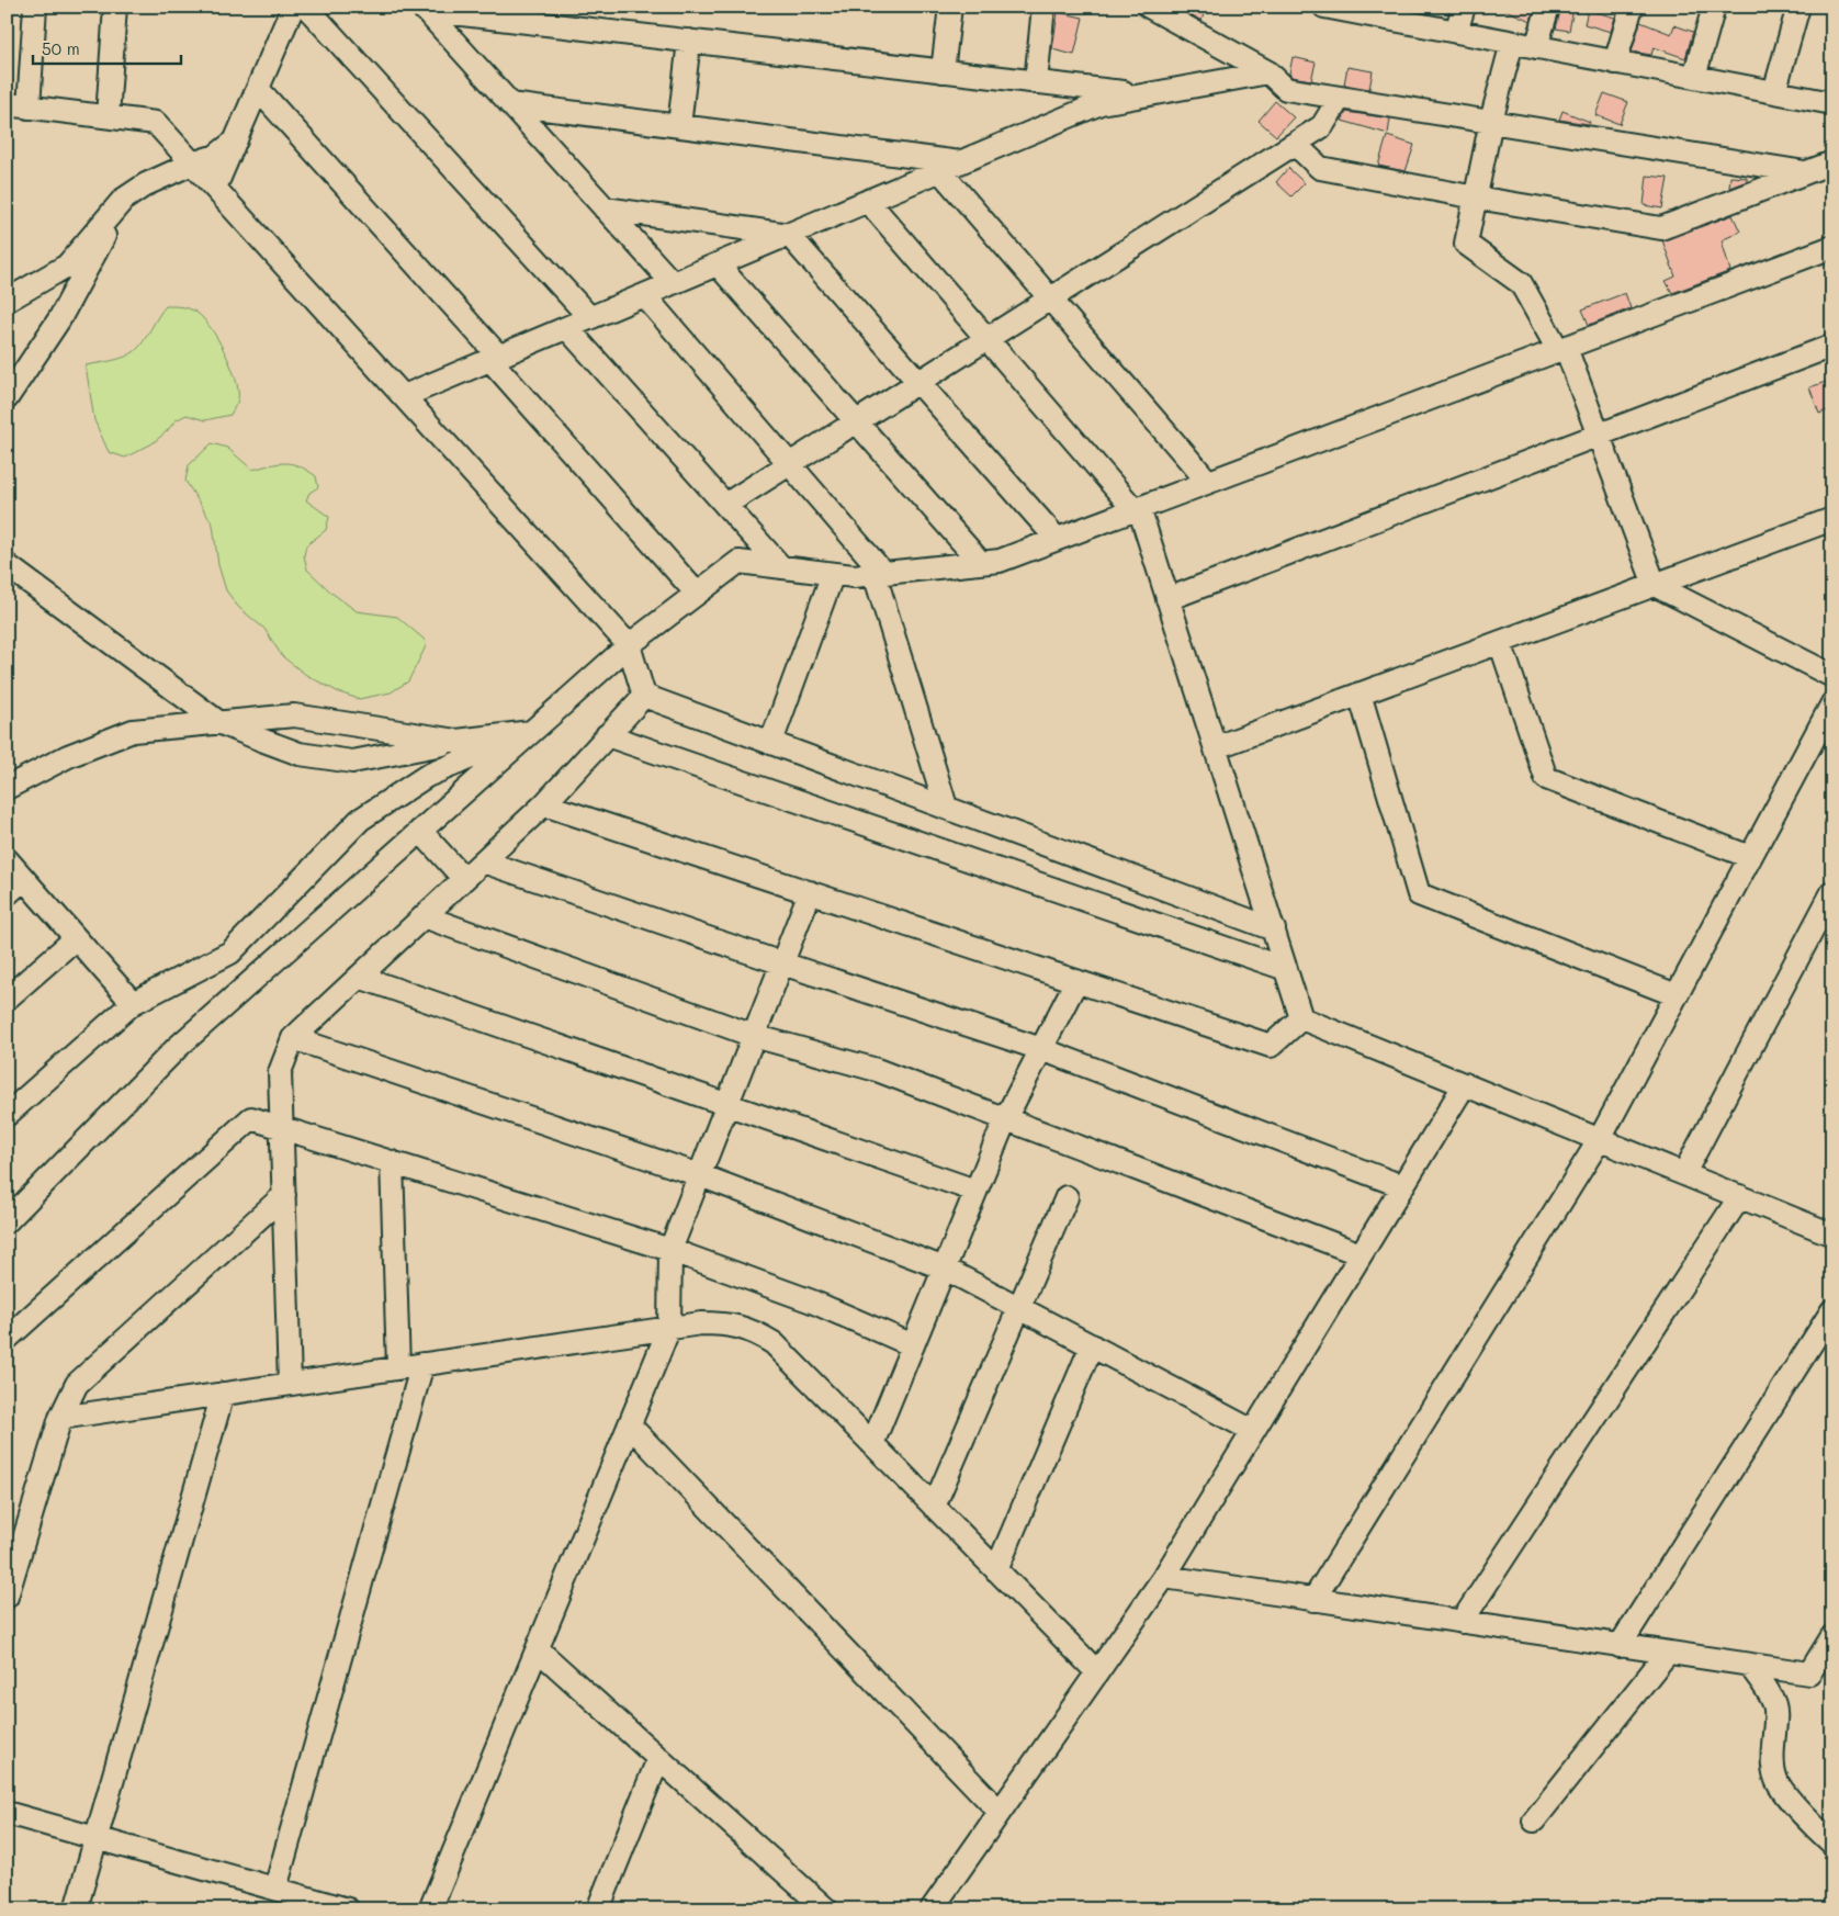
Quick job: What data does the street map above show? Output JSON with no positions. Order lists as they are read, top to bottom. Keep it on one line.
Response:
{"scale_bar":"50 m"}
